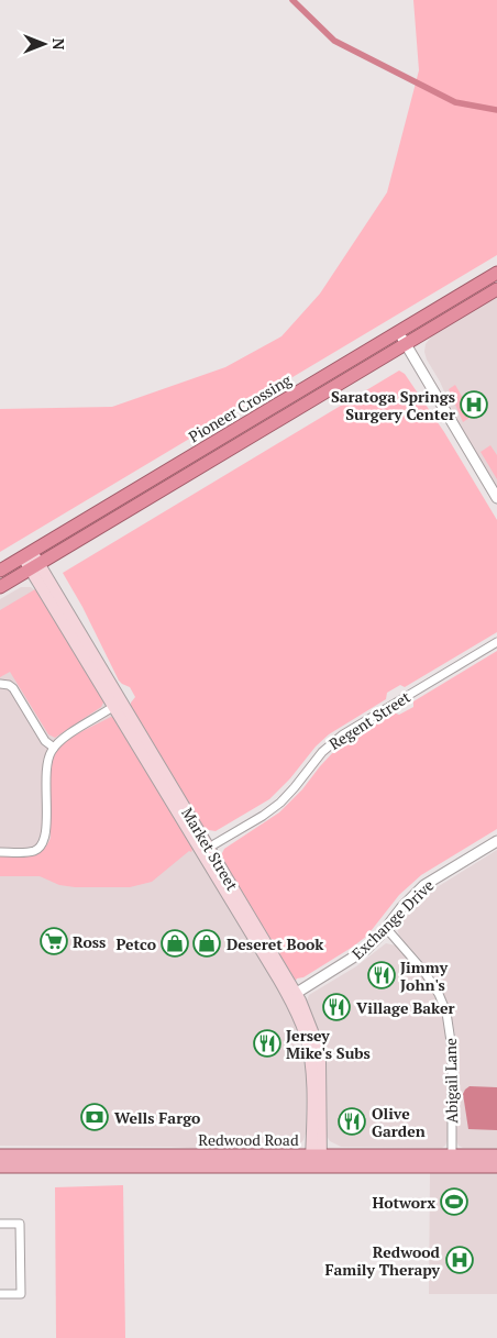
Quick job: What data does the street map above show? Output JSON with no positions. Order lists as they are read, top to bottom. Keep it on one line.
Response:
{"streets":{"highway":["Pioneer Crossing"],"main road":["Market Street","Redwood Road"],"street":["Regent Street","Exchange Drive","Abigail Lane"]},"crossings":[["Pioneer Crossing","Market Street"],["Regent Street","Market Street"],["Market Street","Exchange Drive"],["Market Street","Redwood Road"],["Exchange Drive","Abigail Lane"],["Abigail Lane","Redwood Road"]],"places":{"hospital":["Saratoga Springs Surgery Center","Redwood Family Therapy"],"supermarket":["Ross"],"shop":["Petco","Deseret Book"],"restaurant":["Jimmy John's","Village Baker","Jersey Mike's Subs","Olive Garden"],"bank":["Wells Fargo"],"sports":["Hotworx"]},"north":"right"}
